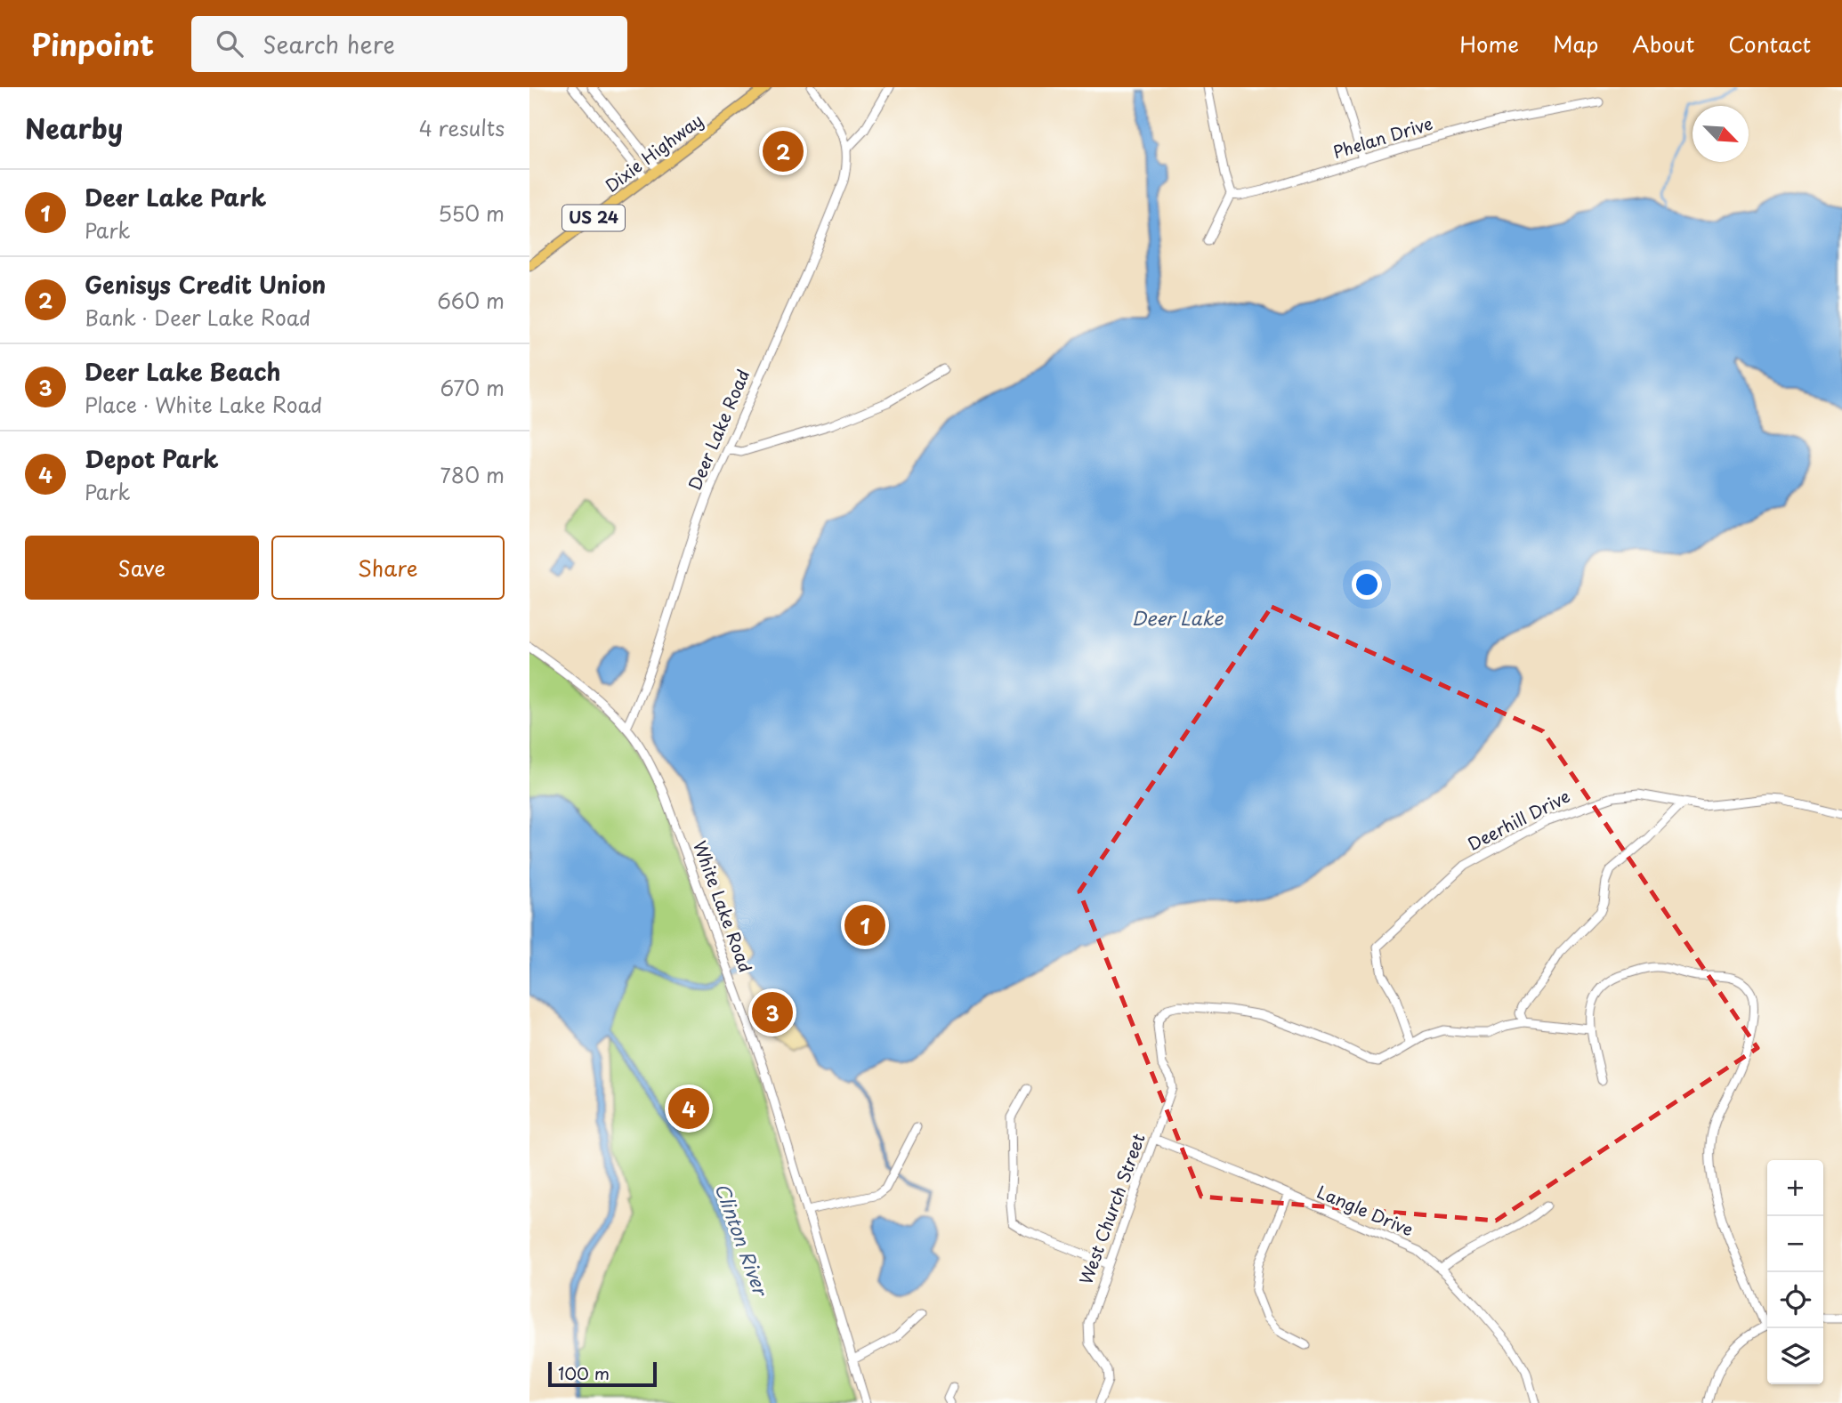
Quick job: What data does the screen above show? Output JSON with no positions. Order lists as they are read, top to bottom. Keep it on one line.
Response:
{"streets":{"main road":["Dixie Highway","US 24"],"street":["Phelan Drive","Deer Lake Road","Deerhill Drive","White Lake Road","West Church Street","Langle Drive"]},"crossings":[["Deer Lake Road","White Lake Road"],["Deerhill Drive","West Church Street"],["West Church Street","Langle Drive"]],"water":["Deer Lake","Clinton River"],"scale_bar":"100 m","north":"bottom right","page":{"header":"Pinpoint","search":"Search here","nav":["Home","Map","About","Contact"],"heading":["Nearby","4 results"],"pins":["2","1","3","4"],"list":[{"mark":"1","name":"Deer Lake Park","note":"Park","value":"550 m"},{"mark":"2","name":"Genisys Credit Union","note":"Bank · Deer Lake Road","value":"660 m"},{"mark":"3","name":"Deer Lake Beach","note":"Place · White Lake Road","value":"670 m"},{"mark":"4","name":"Depot Park","note":"Park","value":"780 m"}],"buttons":["Save","Share"],"map_buttons":["+","−"],"scale":"100 m"}}
